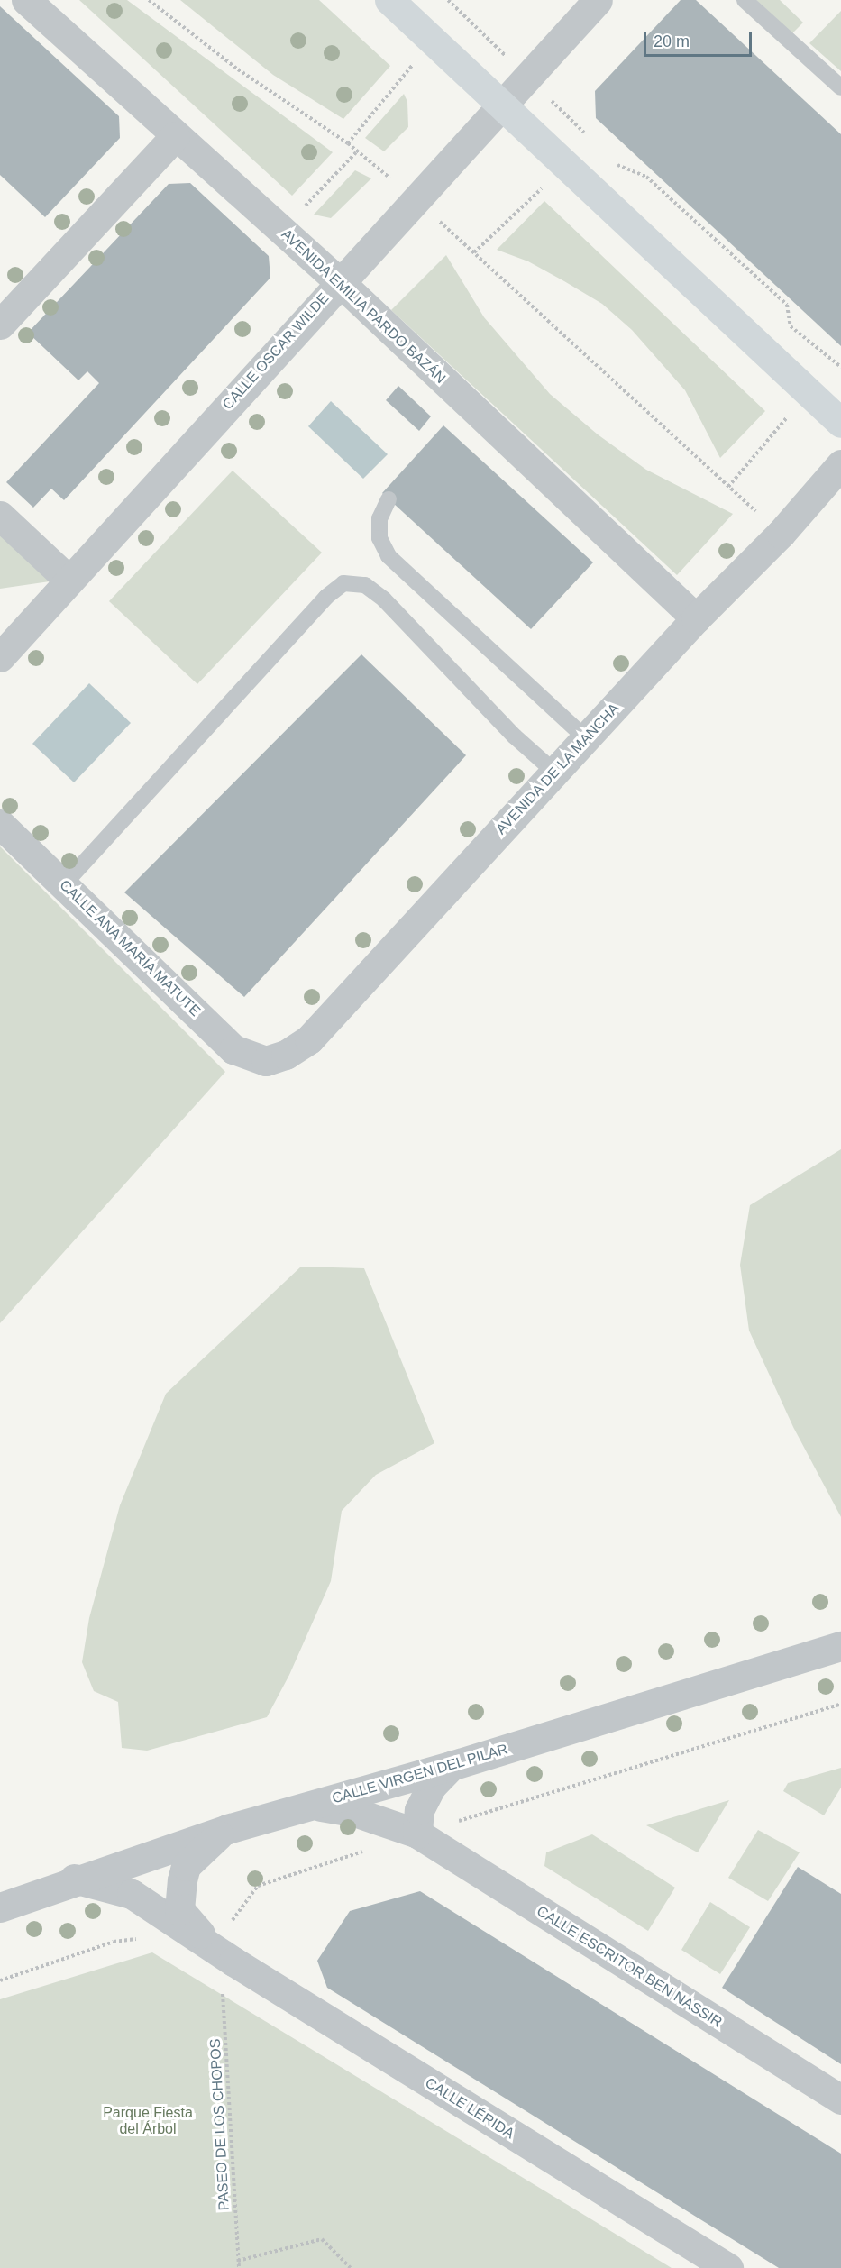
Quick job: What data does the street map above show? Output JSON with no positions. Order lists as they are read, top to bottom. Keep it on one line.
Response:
{"streets":{"street":["AVENIDA EMILIA PARDO BAZÁN","CALLE OSCAR WILDE","AVENIDA DE LA MANCHA","CALLE ANA MARÍA MATUTE","CALLE VIRGEN DEL PILAR","CALLE ESCRITOR BEN NASSIR","CALLE LÉRIDA"],"path":["PASEO DE LOS CHOPOS"]},"crossings":[["AVENIDA EMILIA PARDO BAZÁN","CALLE OSCAR WILDE"],["AVENIDA EMILIA PARDO BAZÁN","AVENIDA DE LA MANCHA"],["AVENIDA DE LA MANCHA","CALLE ANA MARÍA MATUTE"],["CALLE VIRGEN DEL PILAR","CALLE ESCRITOR BEN NASSIR"],["CALLE VIRGEN DEL PILAR","CALLE LÉRIDA"]],"parks":["Parque Fiesta del Árbol"],"scale_bar":"20 m"}
